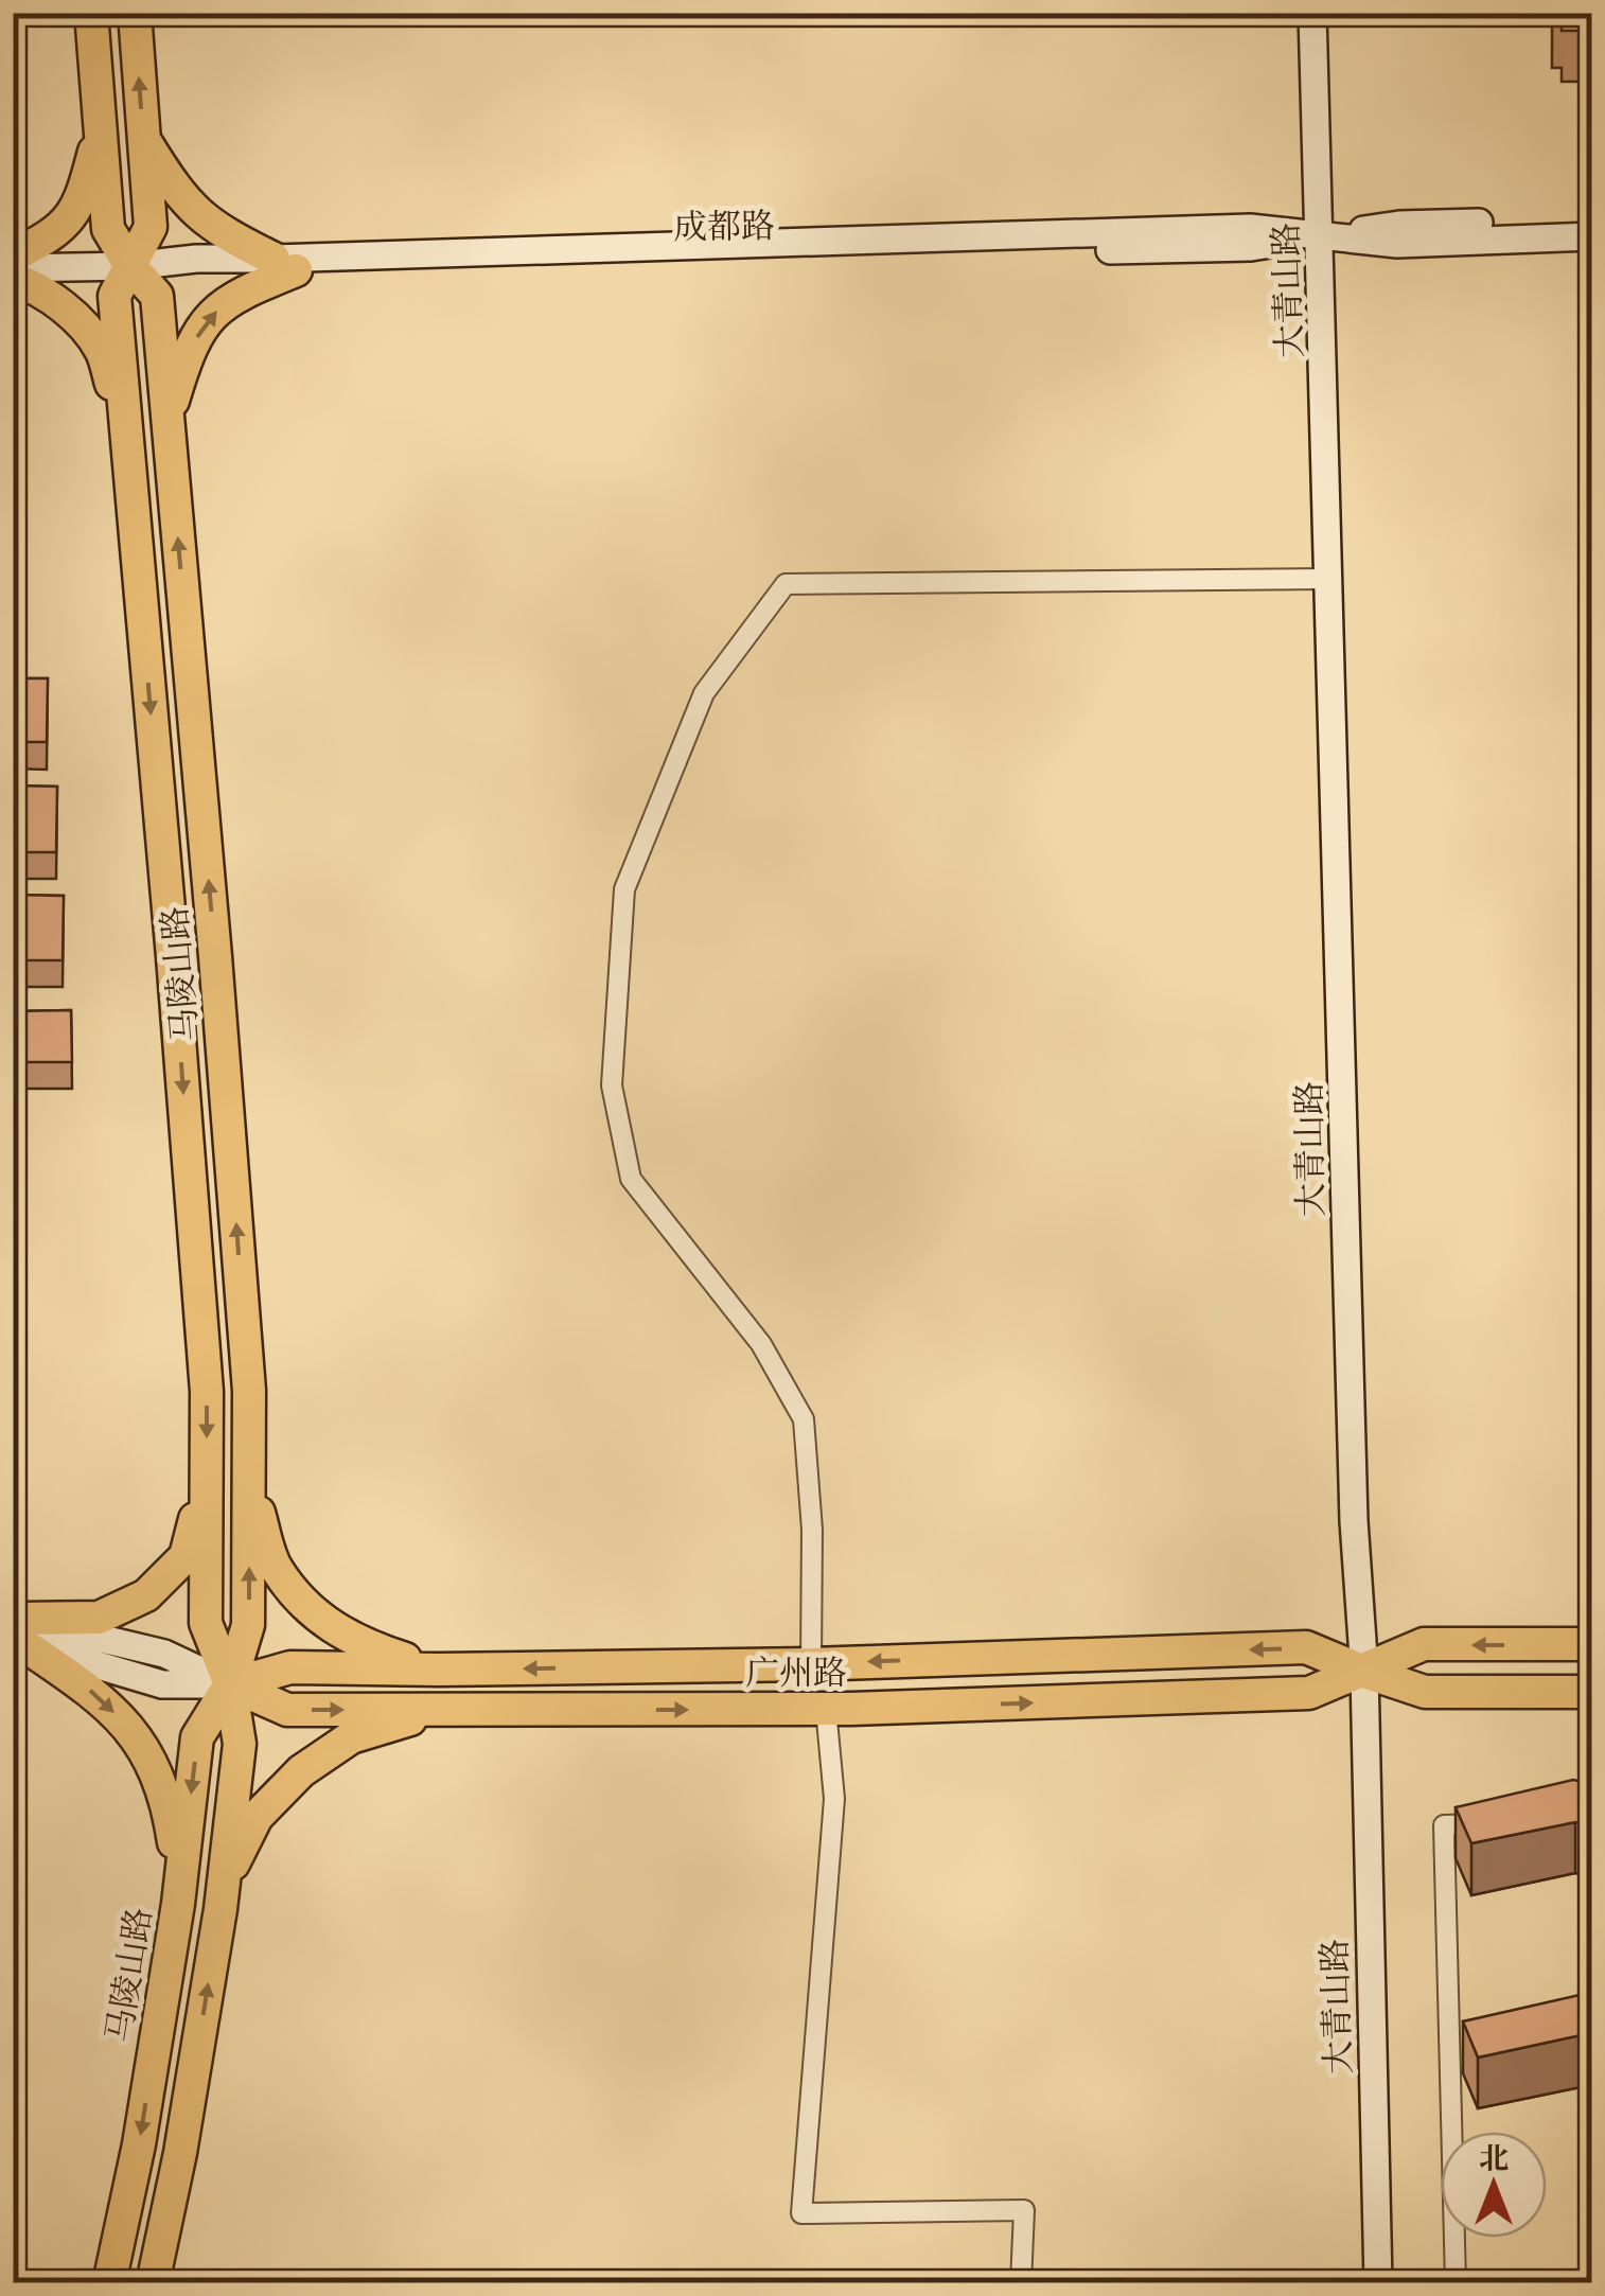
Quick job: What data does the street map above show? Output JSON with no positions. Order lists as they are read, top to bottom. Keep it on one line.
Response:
{"streets":{"main road":["马陵山路","广州路"],"street":["成都路","大青山路"]},"crossings":[["成都路","大青山路"],["成都路","马陵山路"],["大青山路","广州路"],["马陵山路","广州路"]],"north":"top"}
